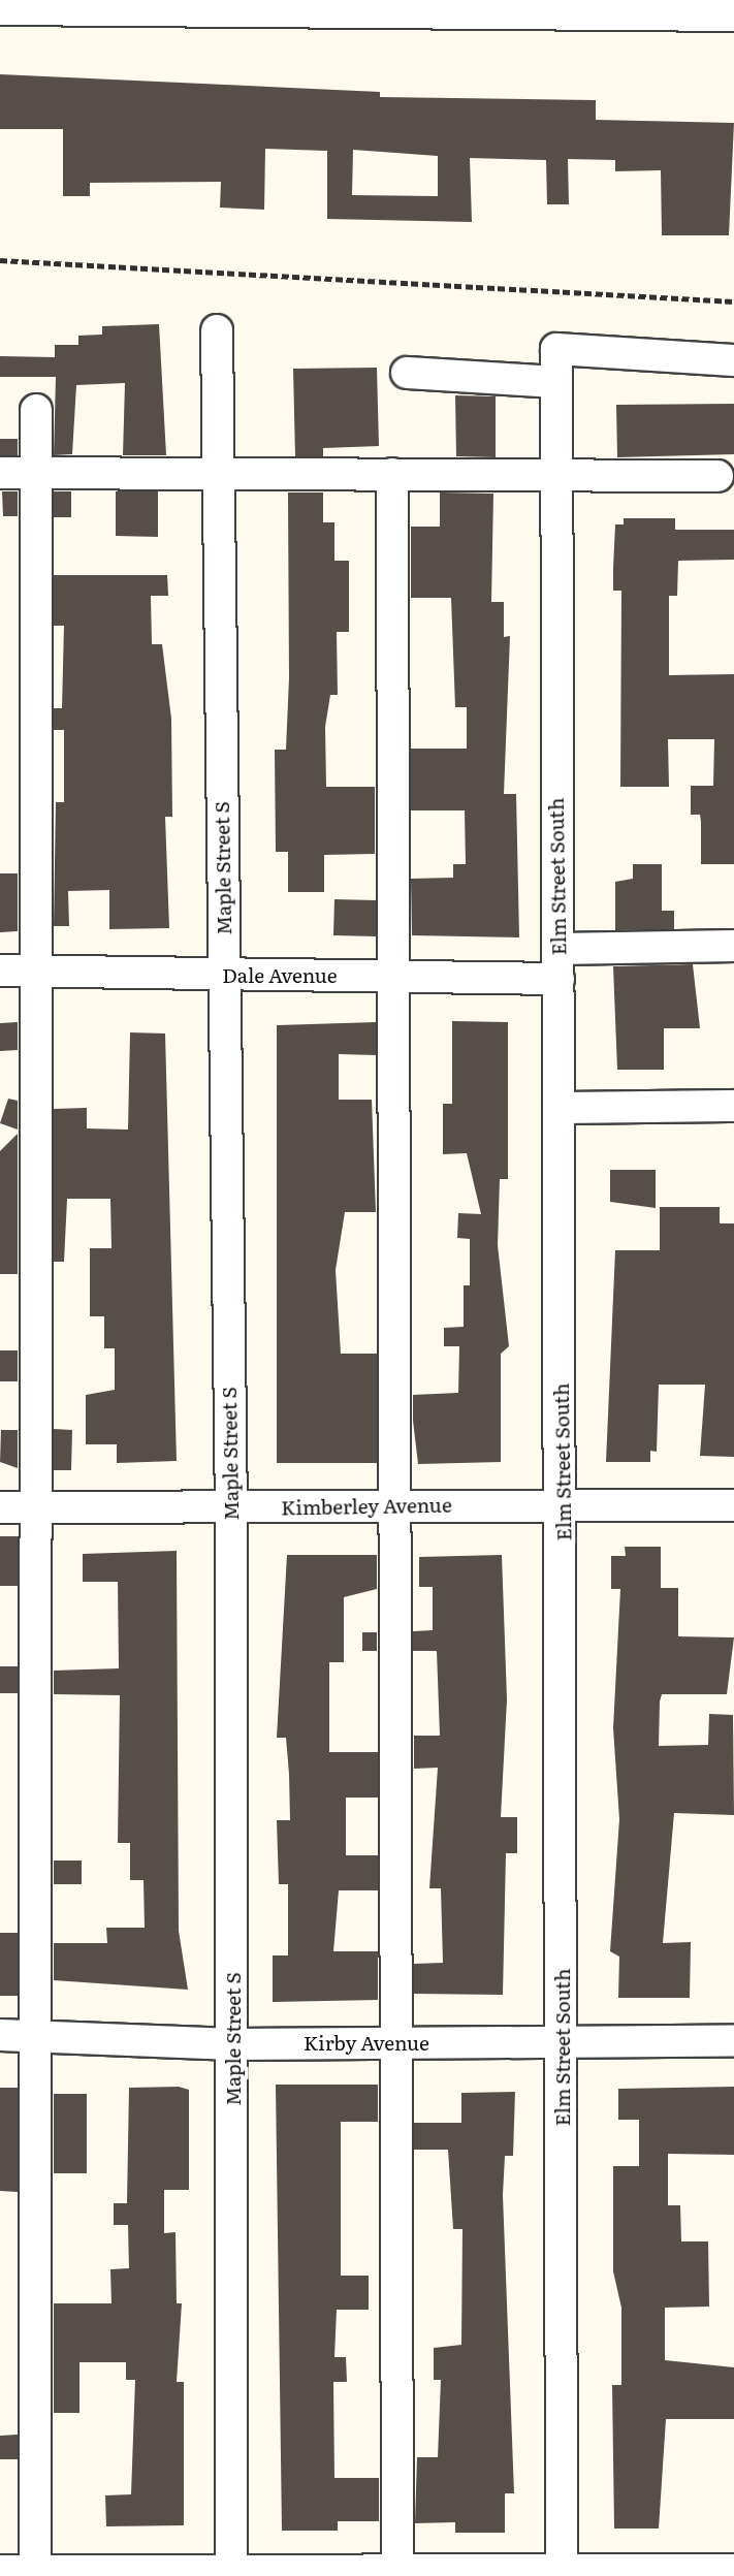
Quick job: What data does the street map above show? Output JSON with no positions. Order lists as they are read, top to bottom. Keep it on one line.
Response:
{"streets":{"street":["Maple Street S","Elm Street South","Dale Avenue","Kimberley Avenue","Kirby Avenue"]},"crossings":[["Maple Street S","Dale Avenue"],["Maple Street S","Kimberley Avenue"],["Maple Street S","Kirby Avenue"],["Elm Street South","Dale Avenue"],["Elm Street South","Kimberley Avenue"],["Elm Street South","Kirby Avenue"]]}
